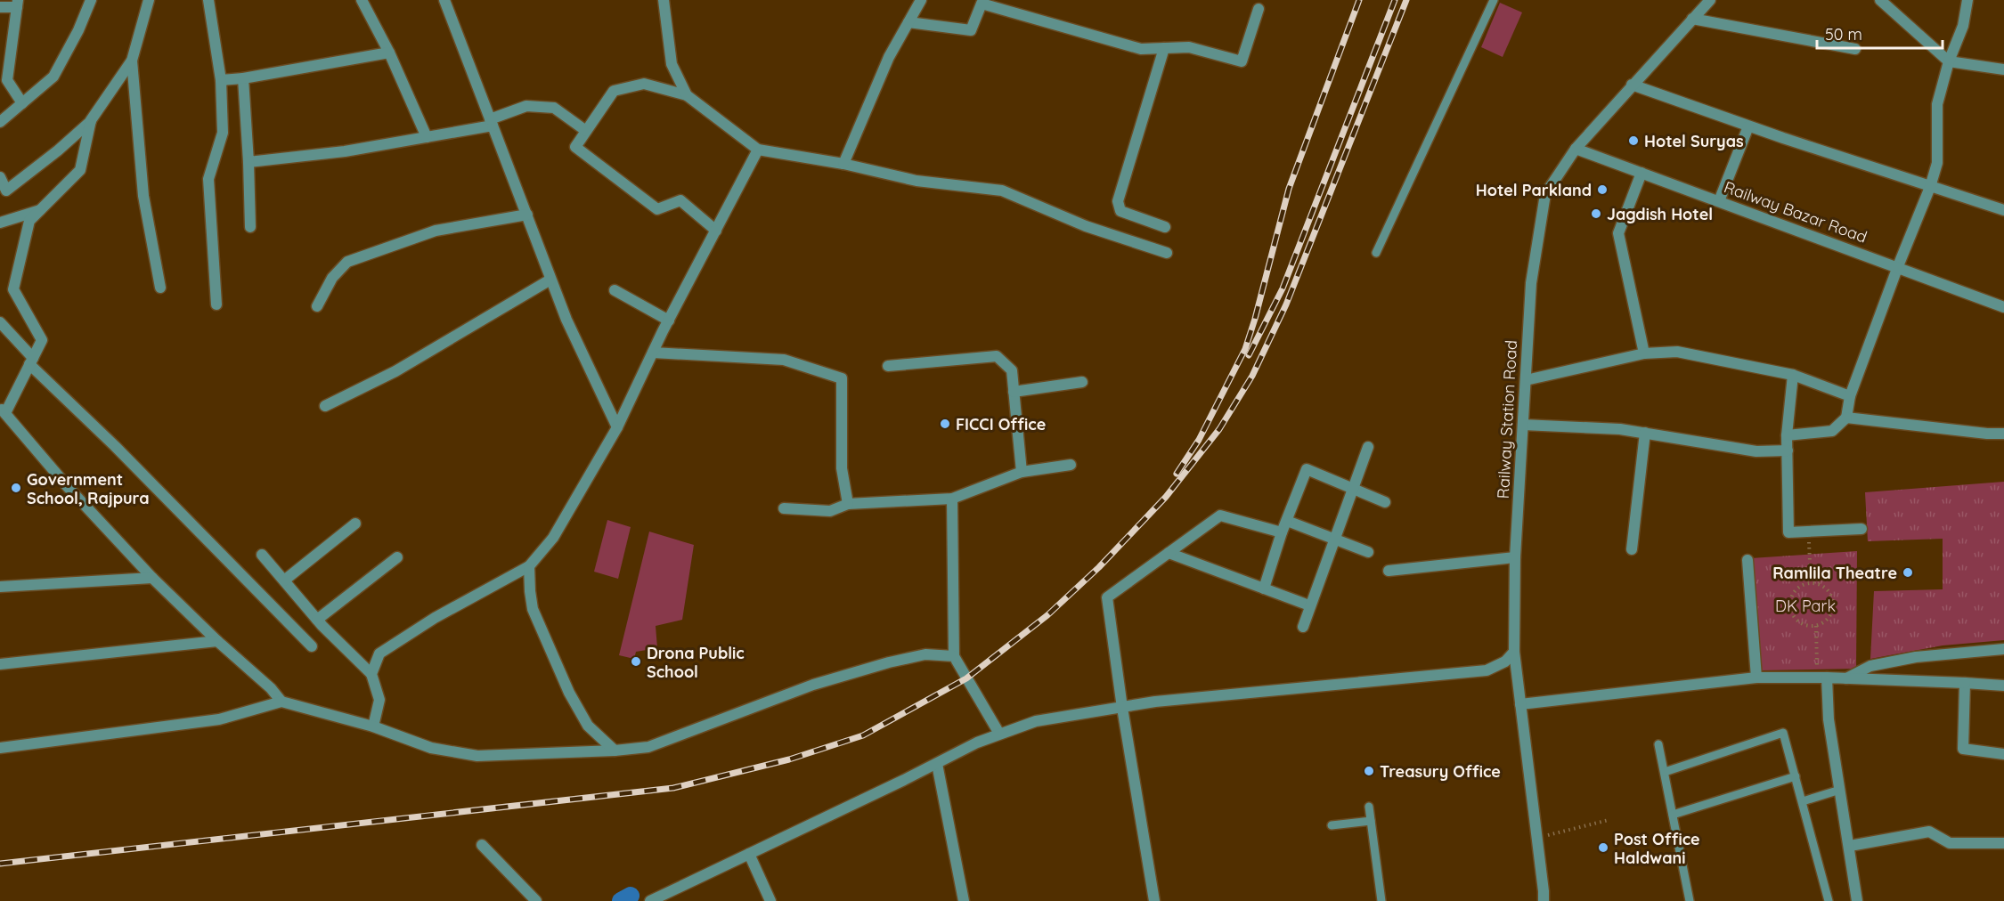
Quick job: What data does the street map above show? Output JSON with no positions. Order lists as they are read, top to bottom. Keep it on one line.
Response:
{"streets":{"street":["Railway Bazar Road","Railway Station Road"]},"crossings":[["Railway Bazar Road","Railway Station Road"]],"parks":["DK Park"],"places":["Hotel Suryas","Hotel Parkland","Jagdish Hotel","FICCI Office","Government School, Rajpura","Ramlila Theatre","Drona Public School","Treasury Office","Post Office Haldwani"],"scale_bar":"50 m"}
